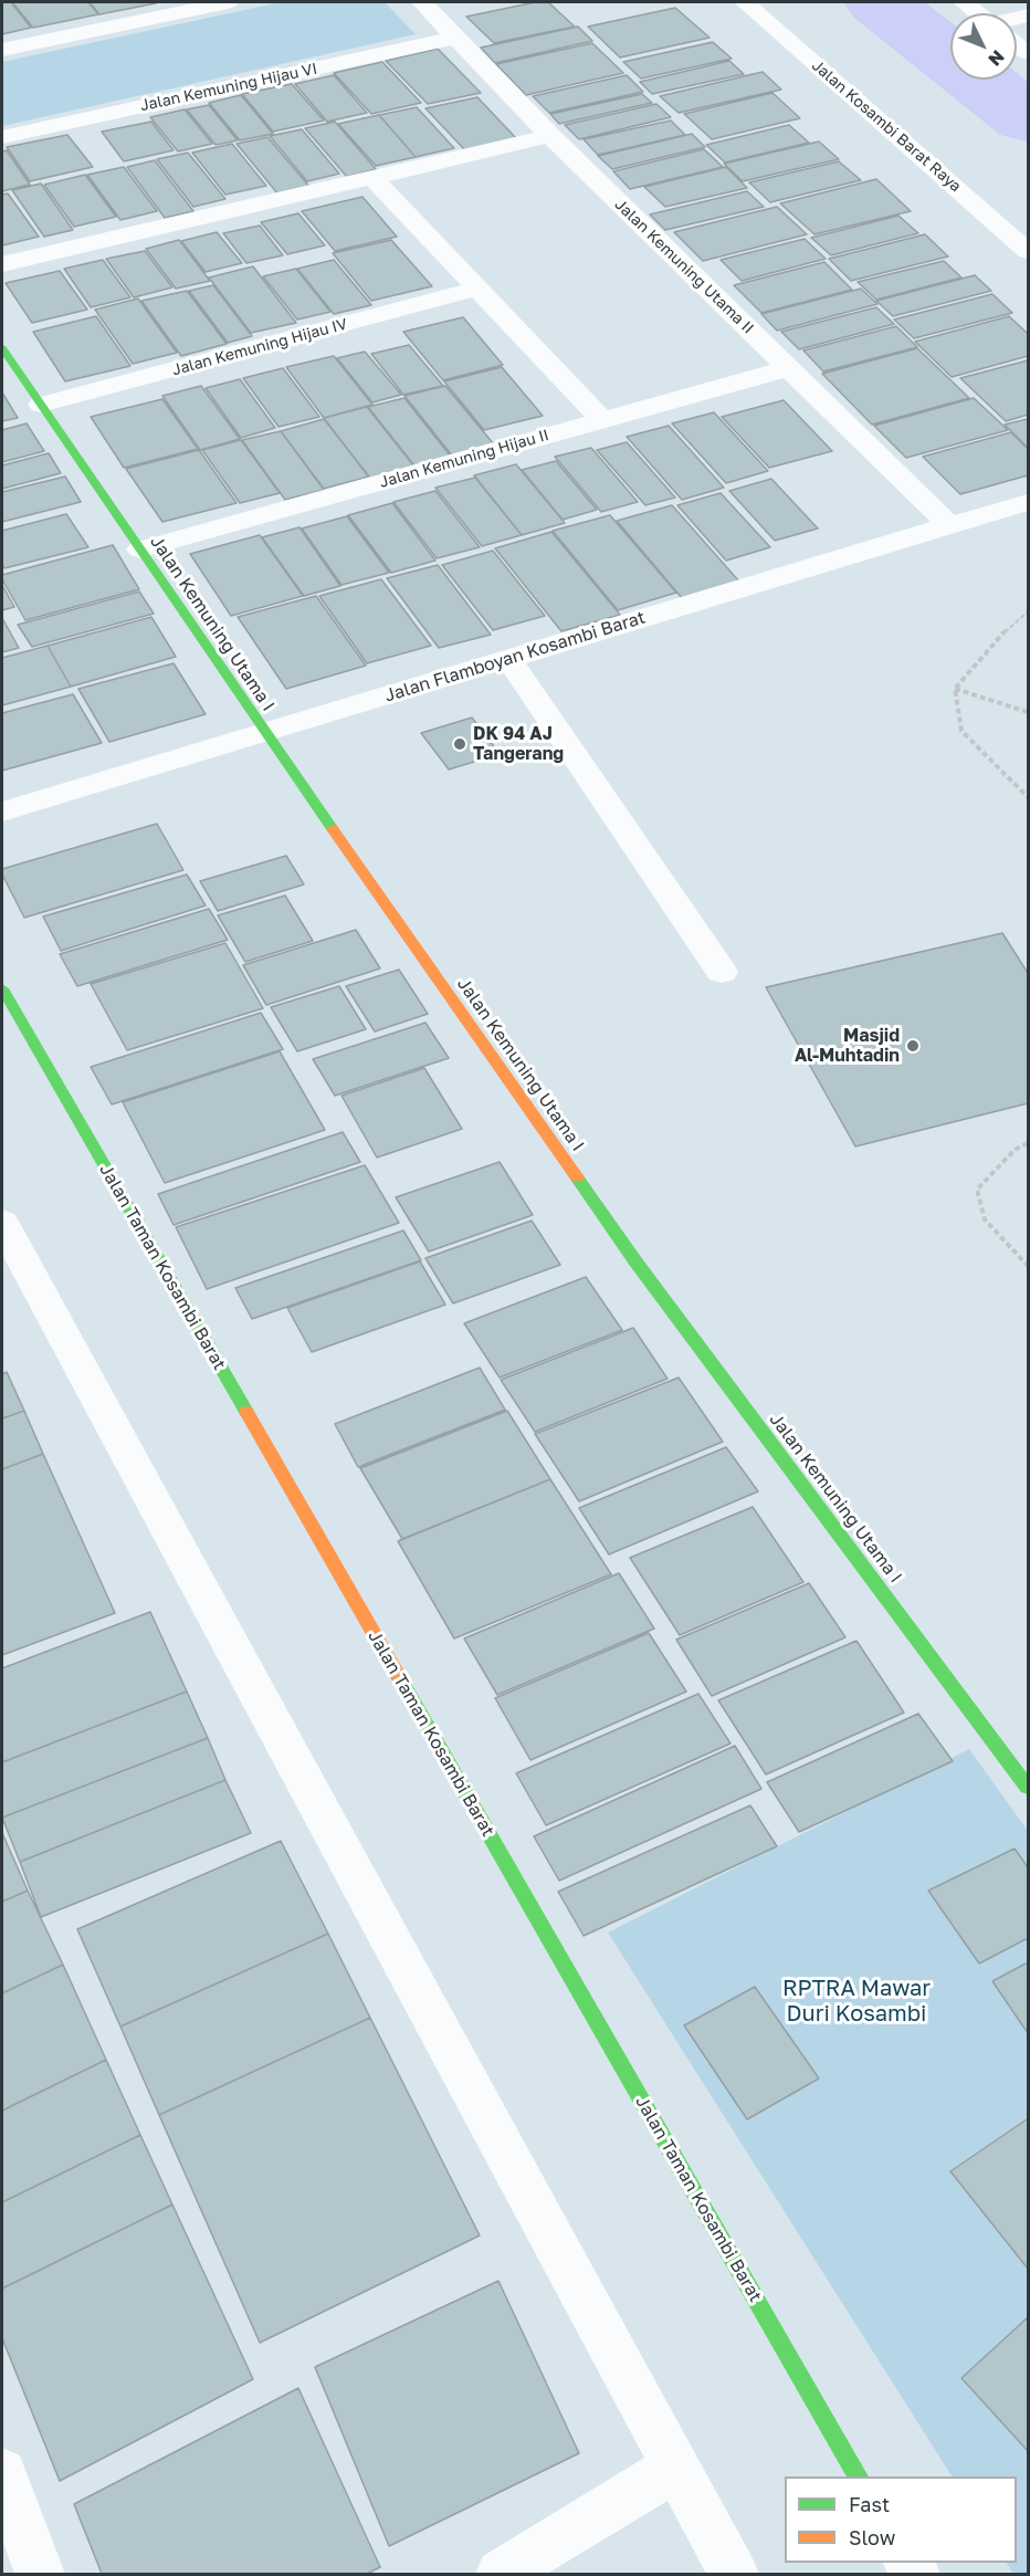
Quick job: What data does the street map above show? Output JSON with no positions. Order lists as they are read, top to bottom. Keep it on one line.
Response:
{"streets":{"street":["Jalan Kemuning Hijau VI","Jalan Kosambi Barat Raya","Jalan Kemuning Utama II","Jalan Kemuning Hijau IV","Jalan Kemuning Hijau II","Jalan Kemuning Utama I","Jalan Flamboyan Kosambi Barat","Jalan Taman Kosambi Barat"]},"crossings":[["Jalan Kemuning Hijau VI","Jalan Kemuning Utama II"],["Jalan Kemuning Utama II","Jalan Kemuning Hijau II"],["Jalan Kemuning Utama II","Jalan Flamboyan Kosambi Barat"],["Jalan Kemuning Hijau IV","Jalan Kemuning Utama I"],["Jalan Kemuning Hijau II","Jalan Kemuning Utama I"],["Jalan Kemuning Utama I","Jalan Flamboyan Kosambi Barat"]],"parks":["RPTRA Mawar Duri Kosambi"],"places":["DK 94 AJ Tangerang","Masjid Al-Muhtadin"],"legend":["Fast","Slow"],"north":"bottom right"}
